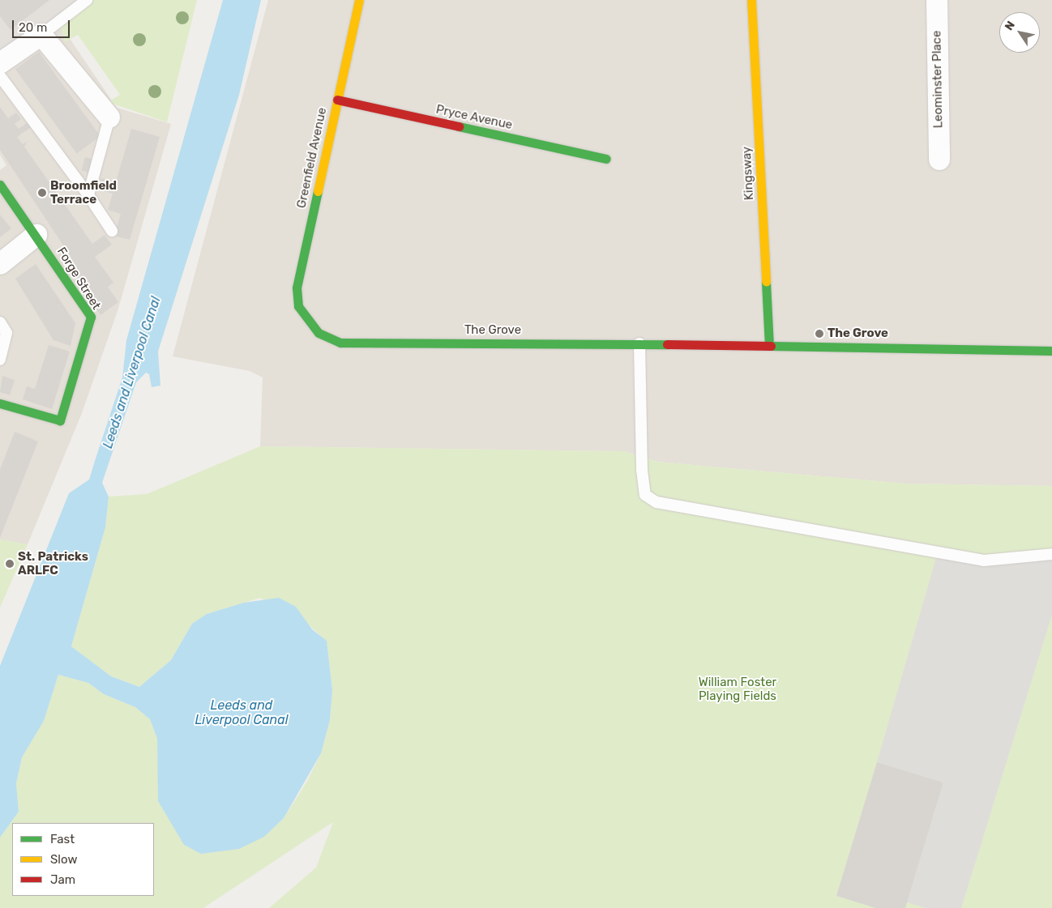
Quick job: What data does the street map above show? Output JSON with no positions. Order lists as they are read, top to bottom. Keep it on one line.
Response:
{"streets":{"street":["Leominster Place","Pryce Avenue","Greenfield Avenue","Kingsway","Forge Street","The Grove"]},"crossings":[["Pryce Avenue","Greenfield Avenue"],["Greenfield Avenue","The Grove"],["Kingsway","The Grove"]],"water":["Leeds and Liverpool Canal"],"parks":["William Foster Playing Fields"],"places":["Broomfield Terrace","The Grove","St. Patricks ARLFC"],"legend":["Fast","Slow","Jam"],"scale_bar":"20 m","north":"top left"}
